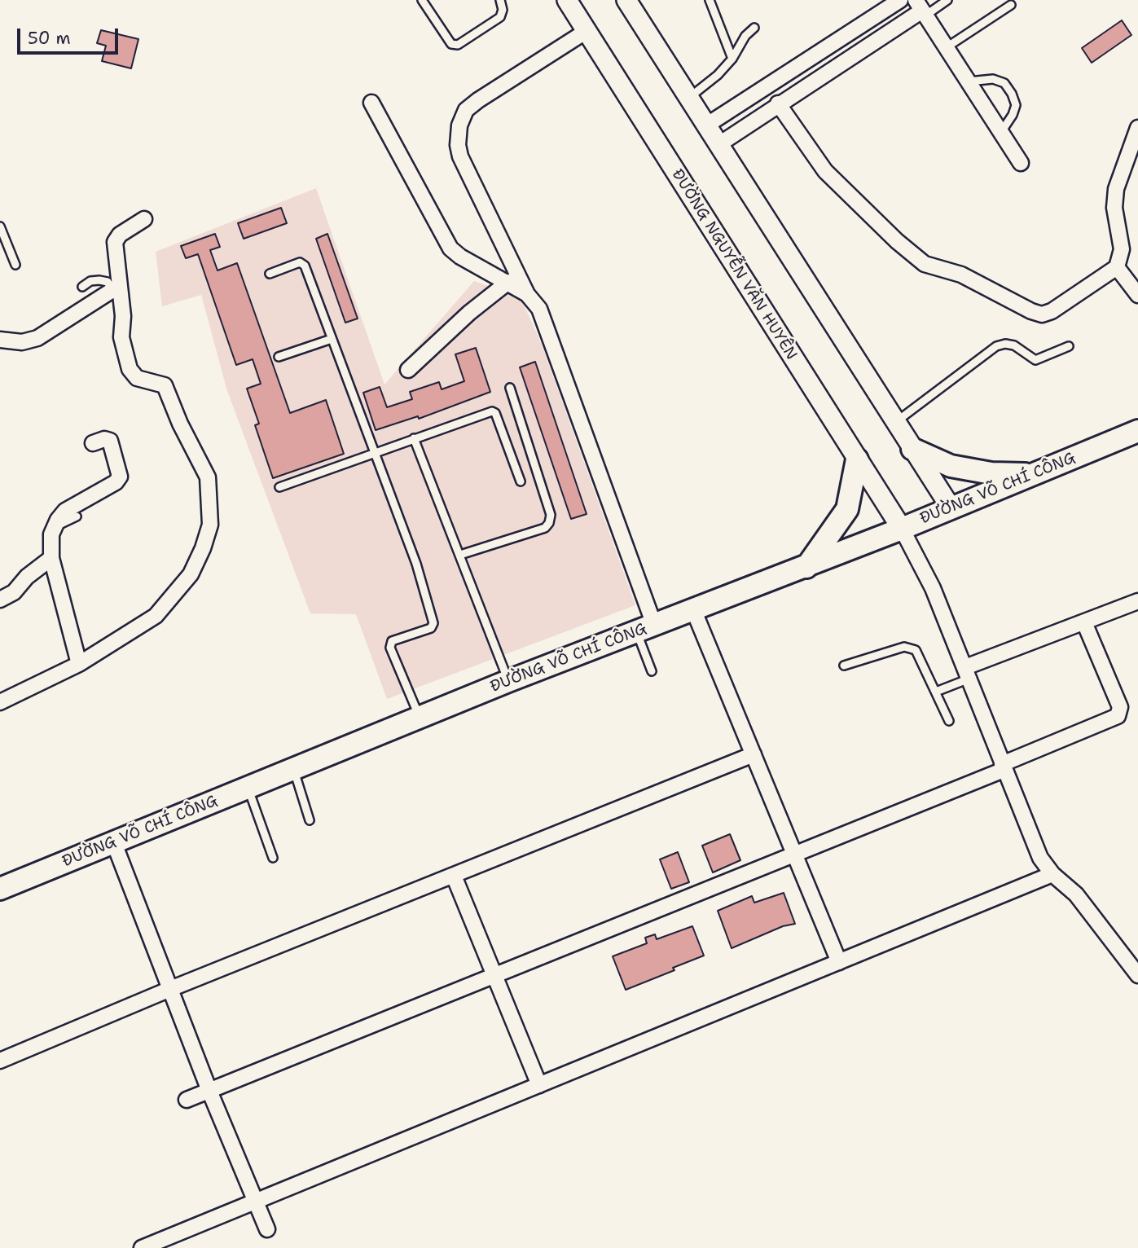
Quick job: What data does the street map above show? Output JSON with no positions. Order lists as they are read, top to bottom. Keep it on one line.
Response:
{"streets":{"main road":["ĐƯỜNG VÕ CHÍ CÔNG"],"street":["ĐƯỜNG NGUYỄN VĂN HUYÊN"]},"crossings":[["ĐƯỜNG NGUYỄN VĂN HUYÊN","ĐƯỜNG VÕ CHÍ CÔNG"]],"scale_bar":"50 m"}
